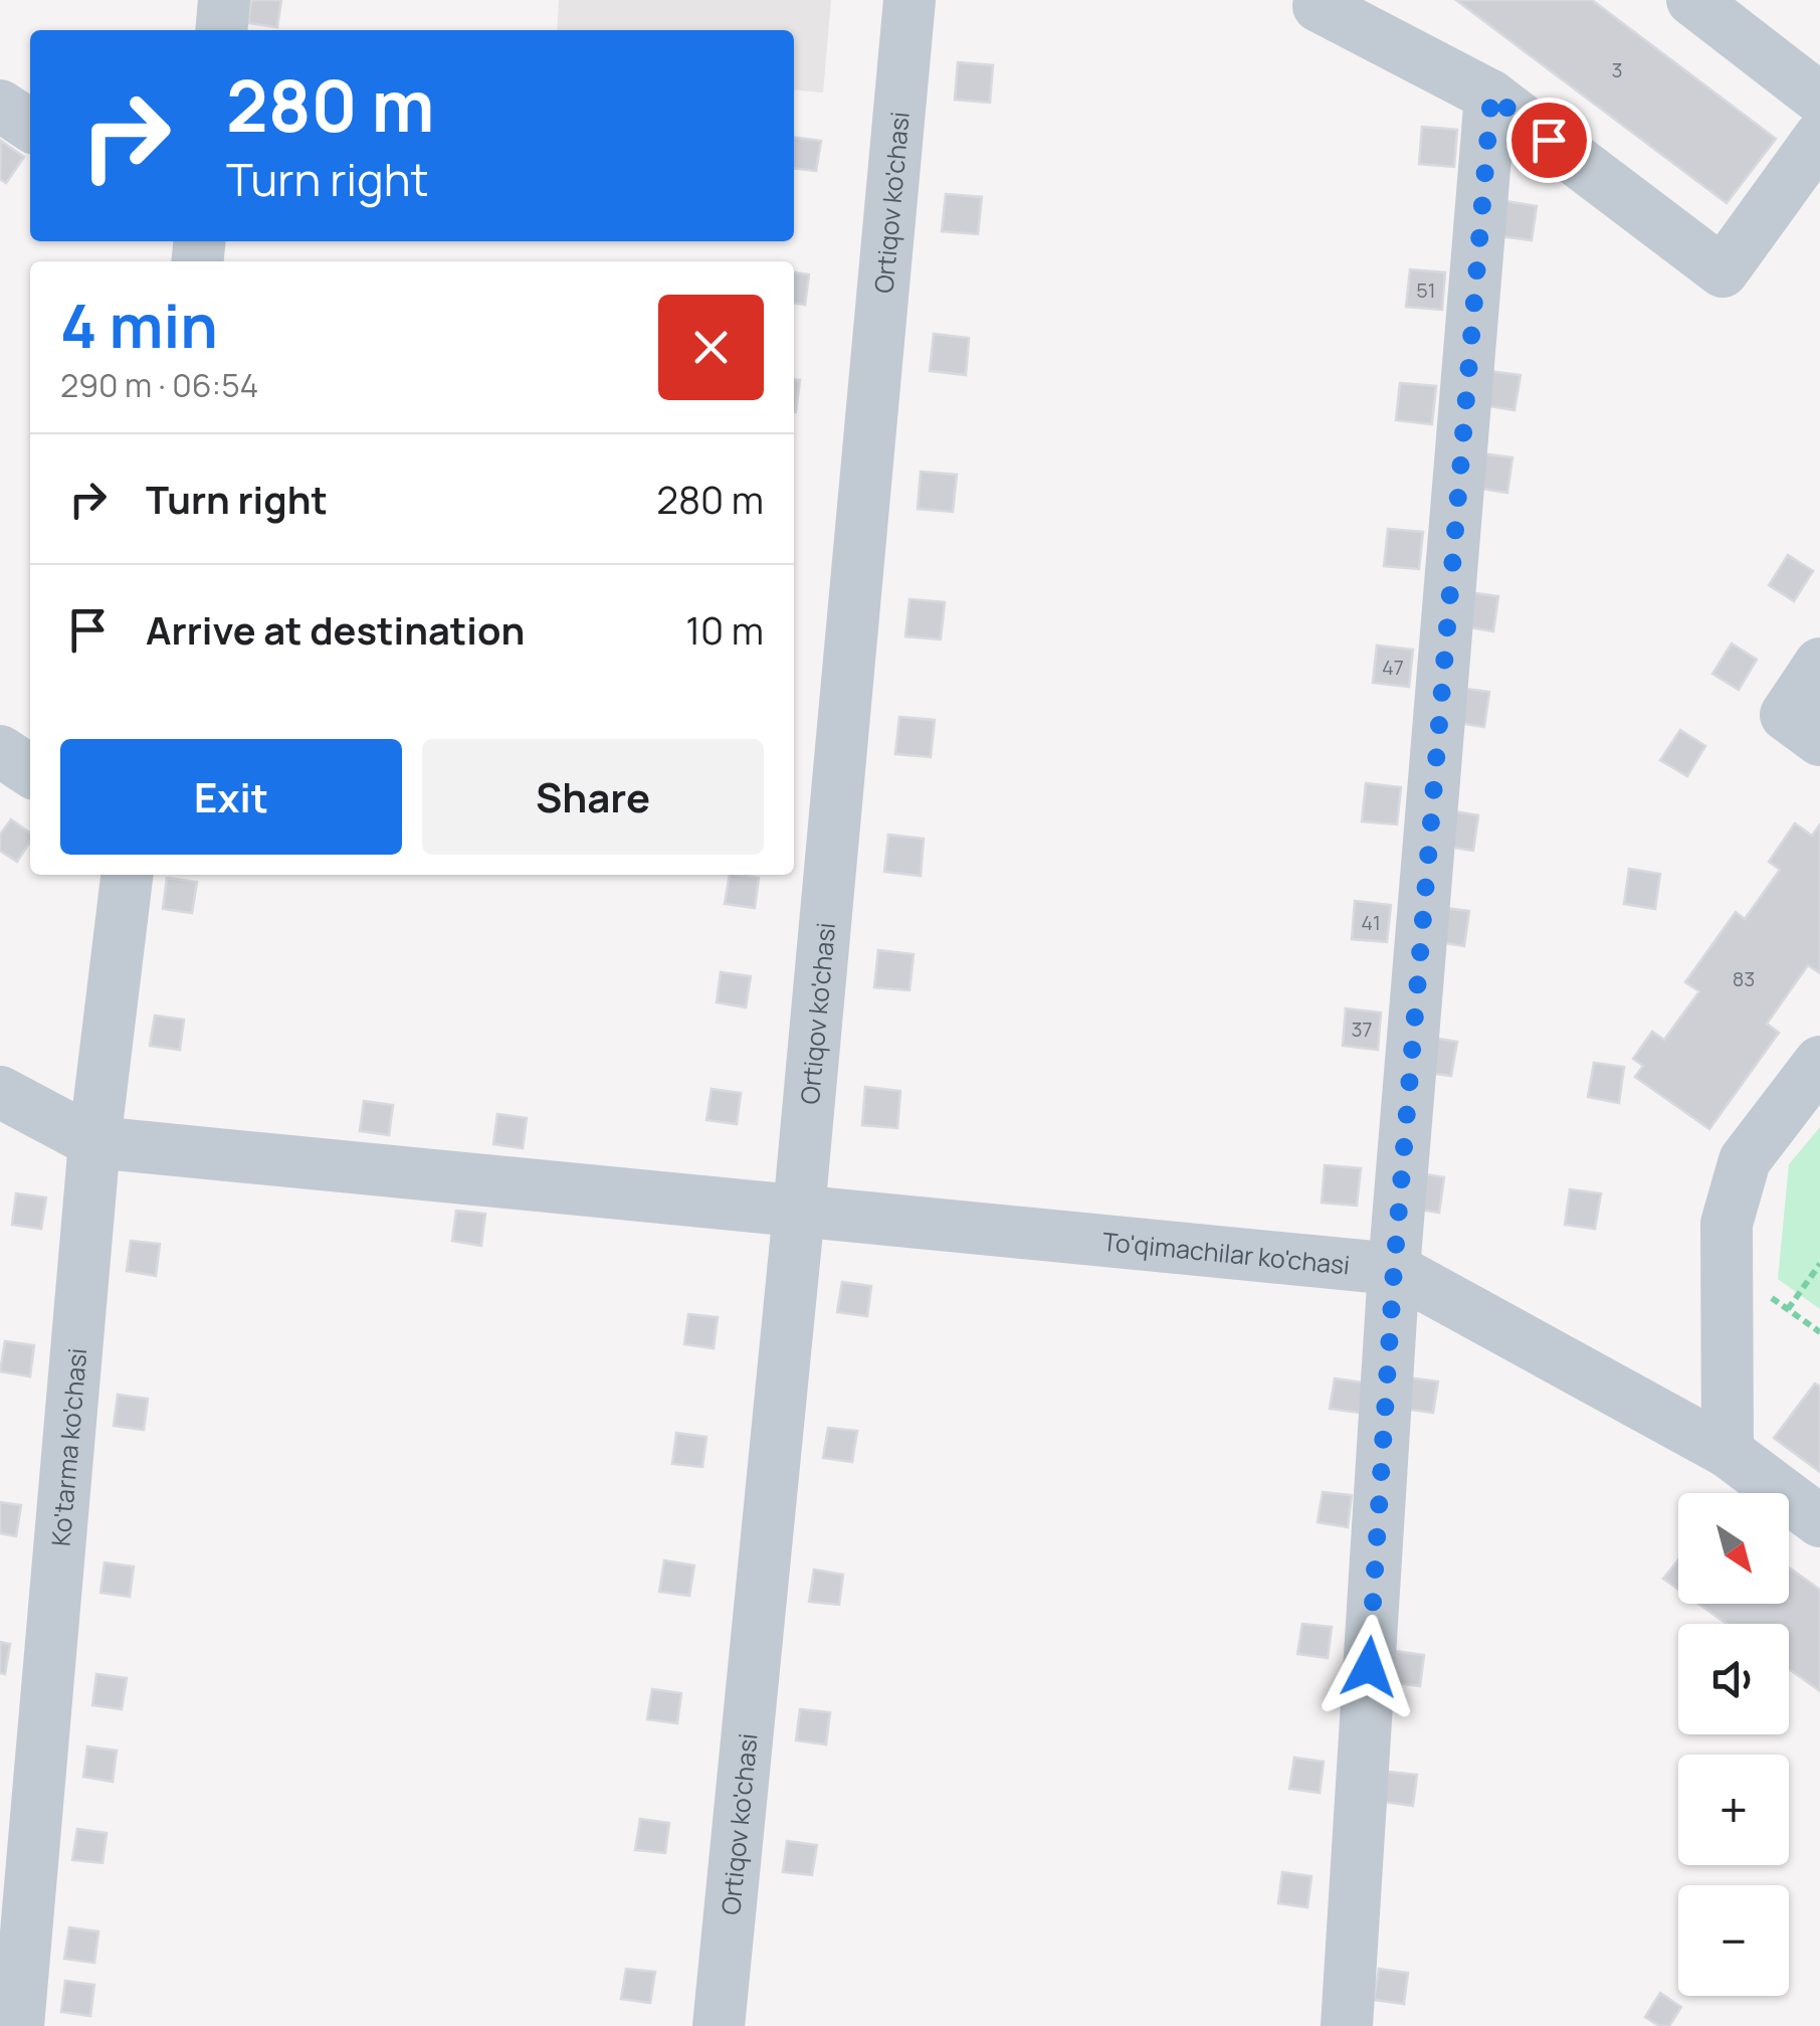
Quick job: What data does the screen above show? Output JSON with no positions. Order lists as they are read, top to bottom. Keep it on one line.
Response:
{"streets":{"street":["Ortiqov ko'chasi","To'qimachilar ko'chasi","Ko'tarma ko'chasi"]},"crossings":[["Ortiqov ko'chasi","To'qimachilar ko'chasi"],["To'qimachilar ko'chasi","Ko'tarma ko'chasi"]],"house_numbers":["3","51","47","41","83","37"],"north":"bottom right","page":{"turn":["280 m","Turn right"],"heading":["4 min","290 m · 06:54"],"list":[{"name":"Turn right","value":"280 m"},{"name":"Arrive at destination","value":"10 m"}],"buttons":["Exit","Share"],"map_buttons":["+","−"]}}
